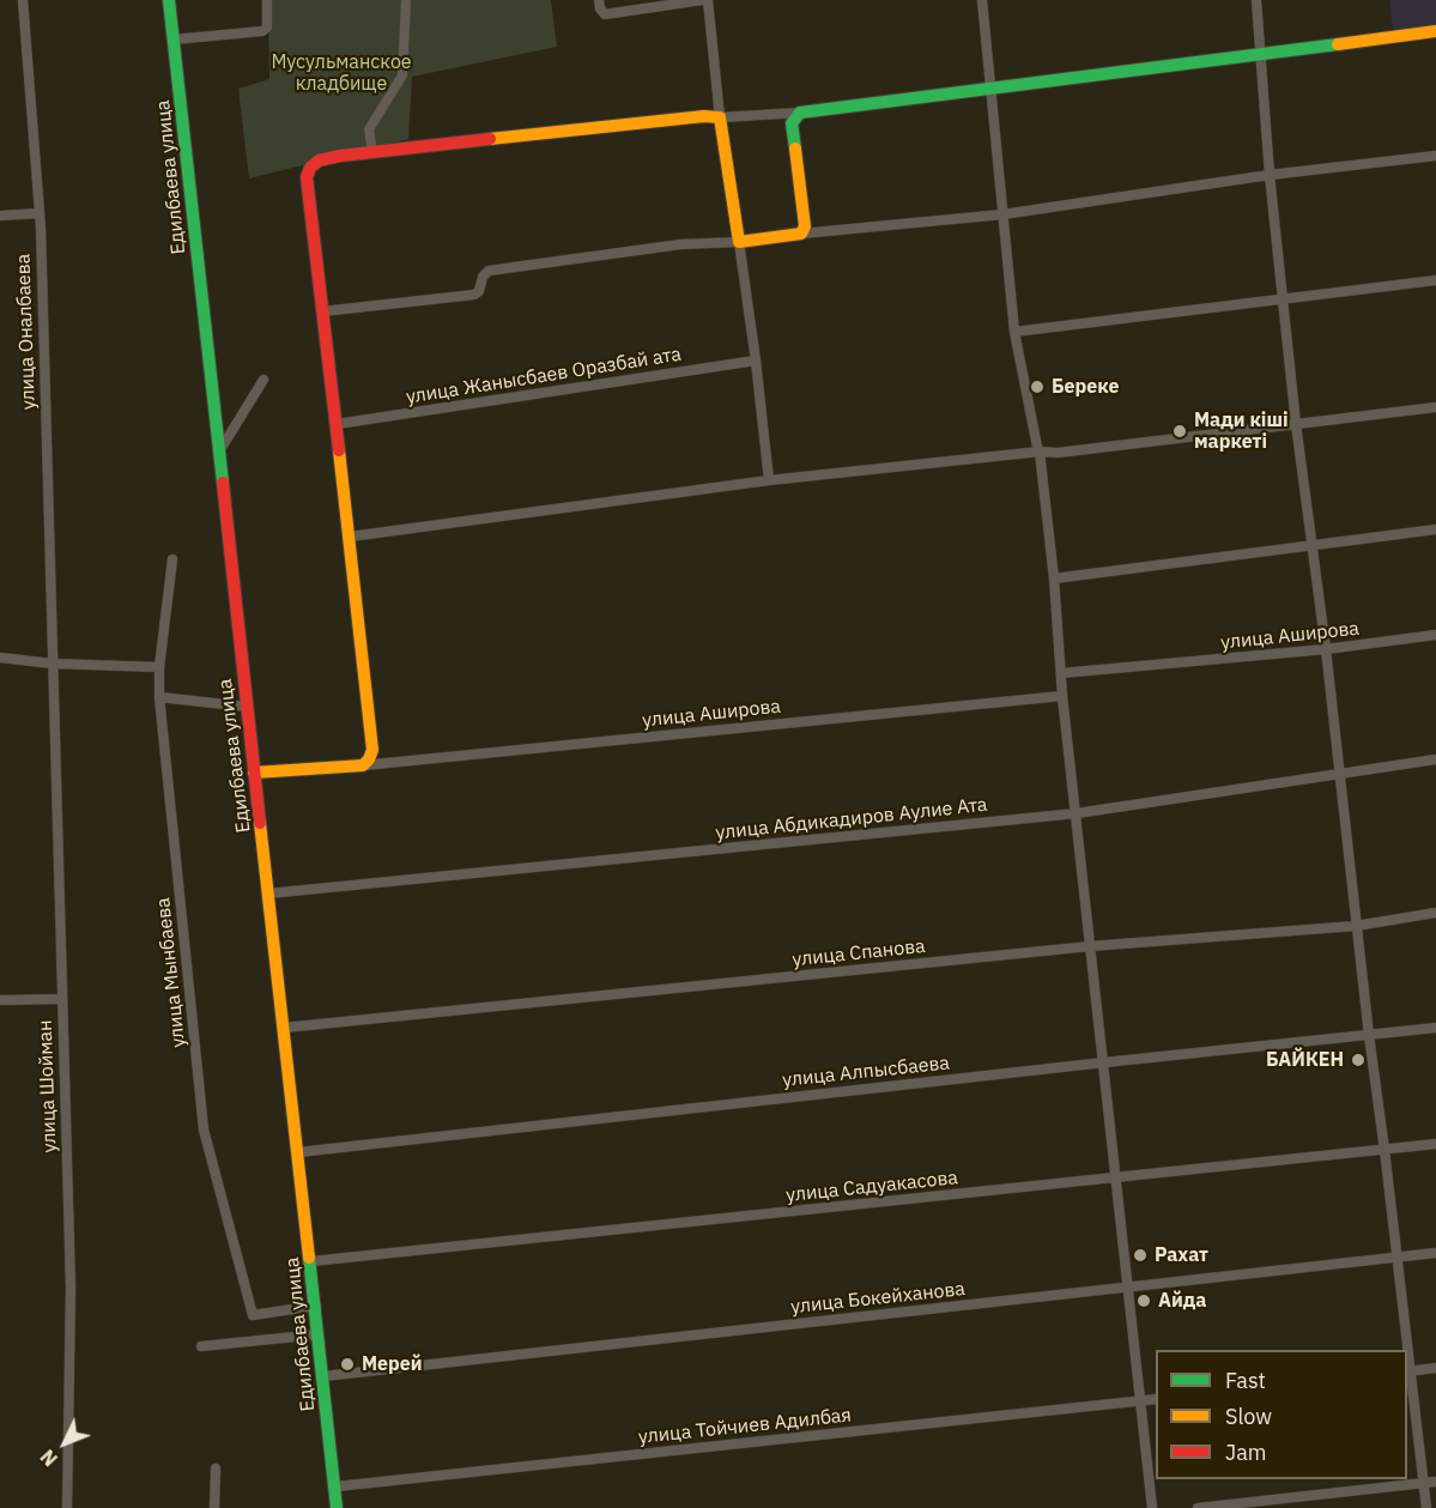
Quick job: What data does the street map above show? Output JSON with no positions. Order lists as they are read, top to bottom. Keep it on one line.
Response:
{"streets":{"street":["Едилбаева улица","улица Оналбаева","улица Жанысбаев Оразбай ата","улица Аширова","улица Абдикадиров Аулие Ата","улица Спанова","улица Мынбаева","улица Алпысбаева","улица Шойман","улица Садуакасова","улица Бокейханова","улица Тойчиев Адилбая"]},"crossings":[["Едилбаева улица","улица Абдикадиров Аулие Ата"],["Едилбаева улица","улица Спанова"],["Едилбаева улица","улица Мынбаева"],["Едилбаева улица","улица Алпысбаева"],["Едилбаева улица","улица Садуакасова"],["Едилбаева улица","улица Бокейханова"],["Едилбаева улица","улица Тойчиев Адилбая"],["улица Оналбаева","улица Шойман"]],"parks":["Мусульманское кладбище"],"places":["Береке","Мади кіші маркеті","БАЙКЕН","Рахат","Айда","Мерей"],"legend":["Fast","Slow","Jam"],"north":"bottom left"}
